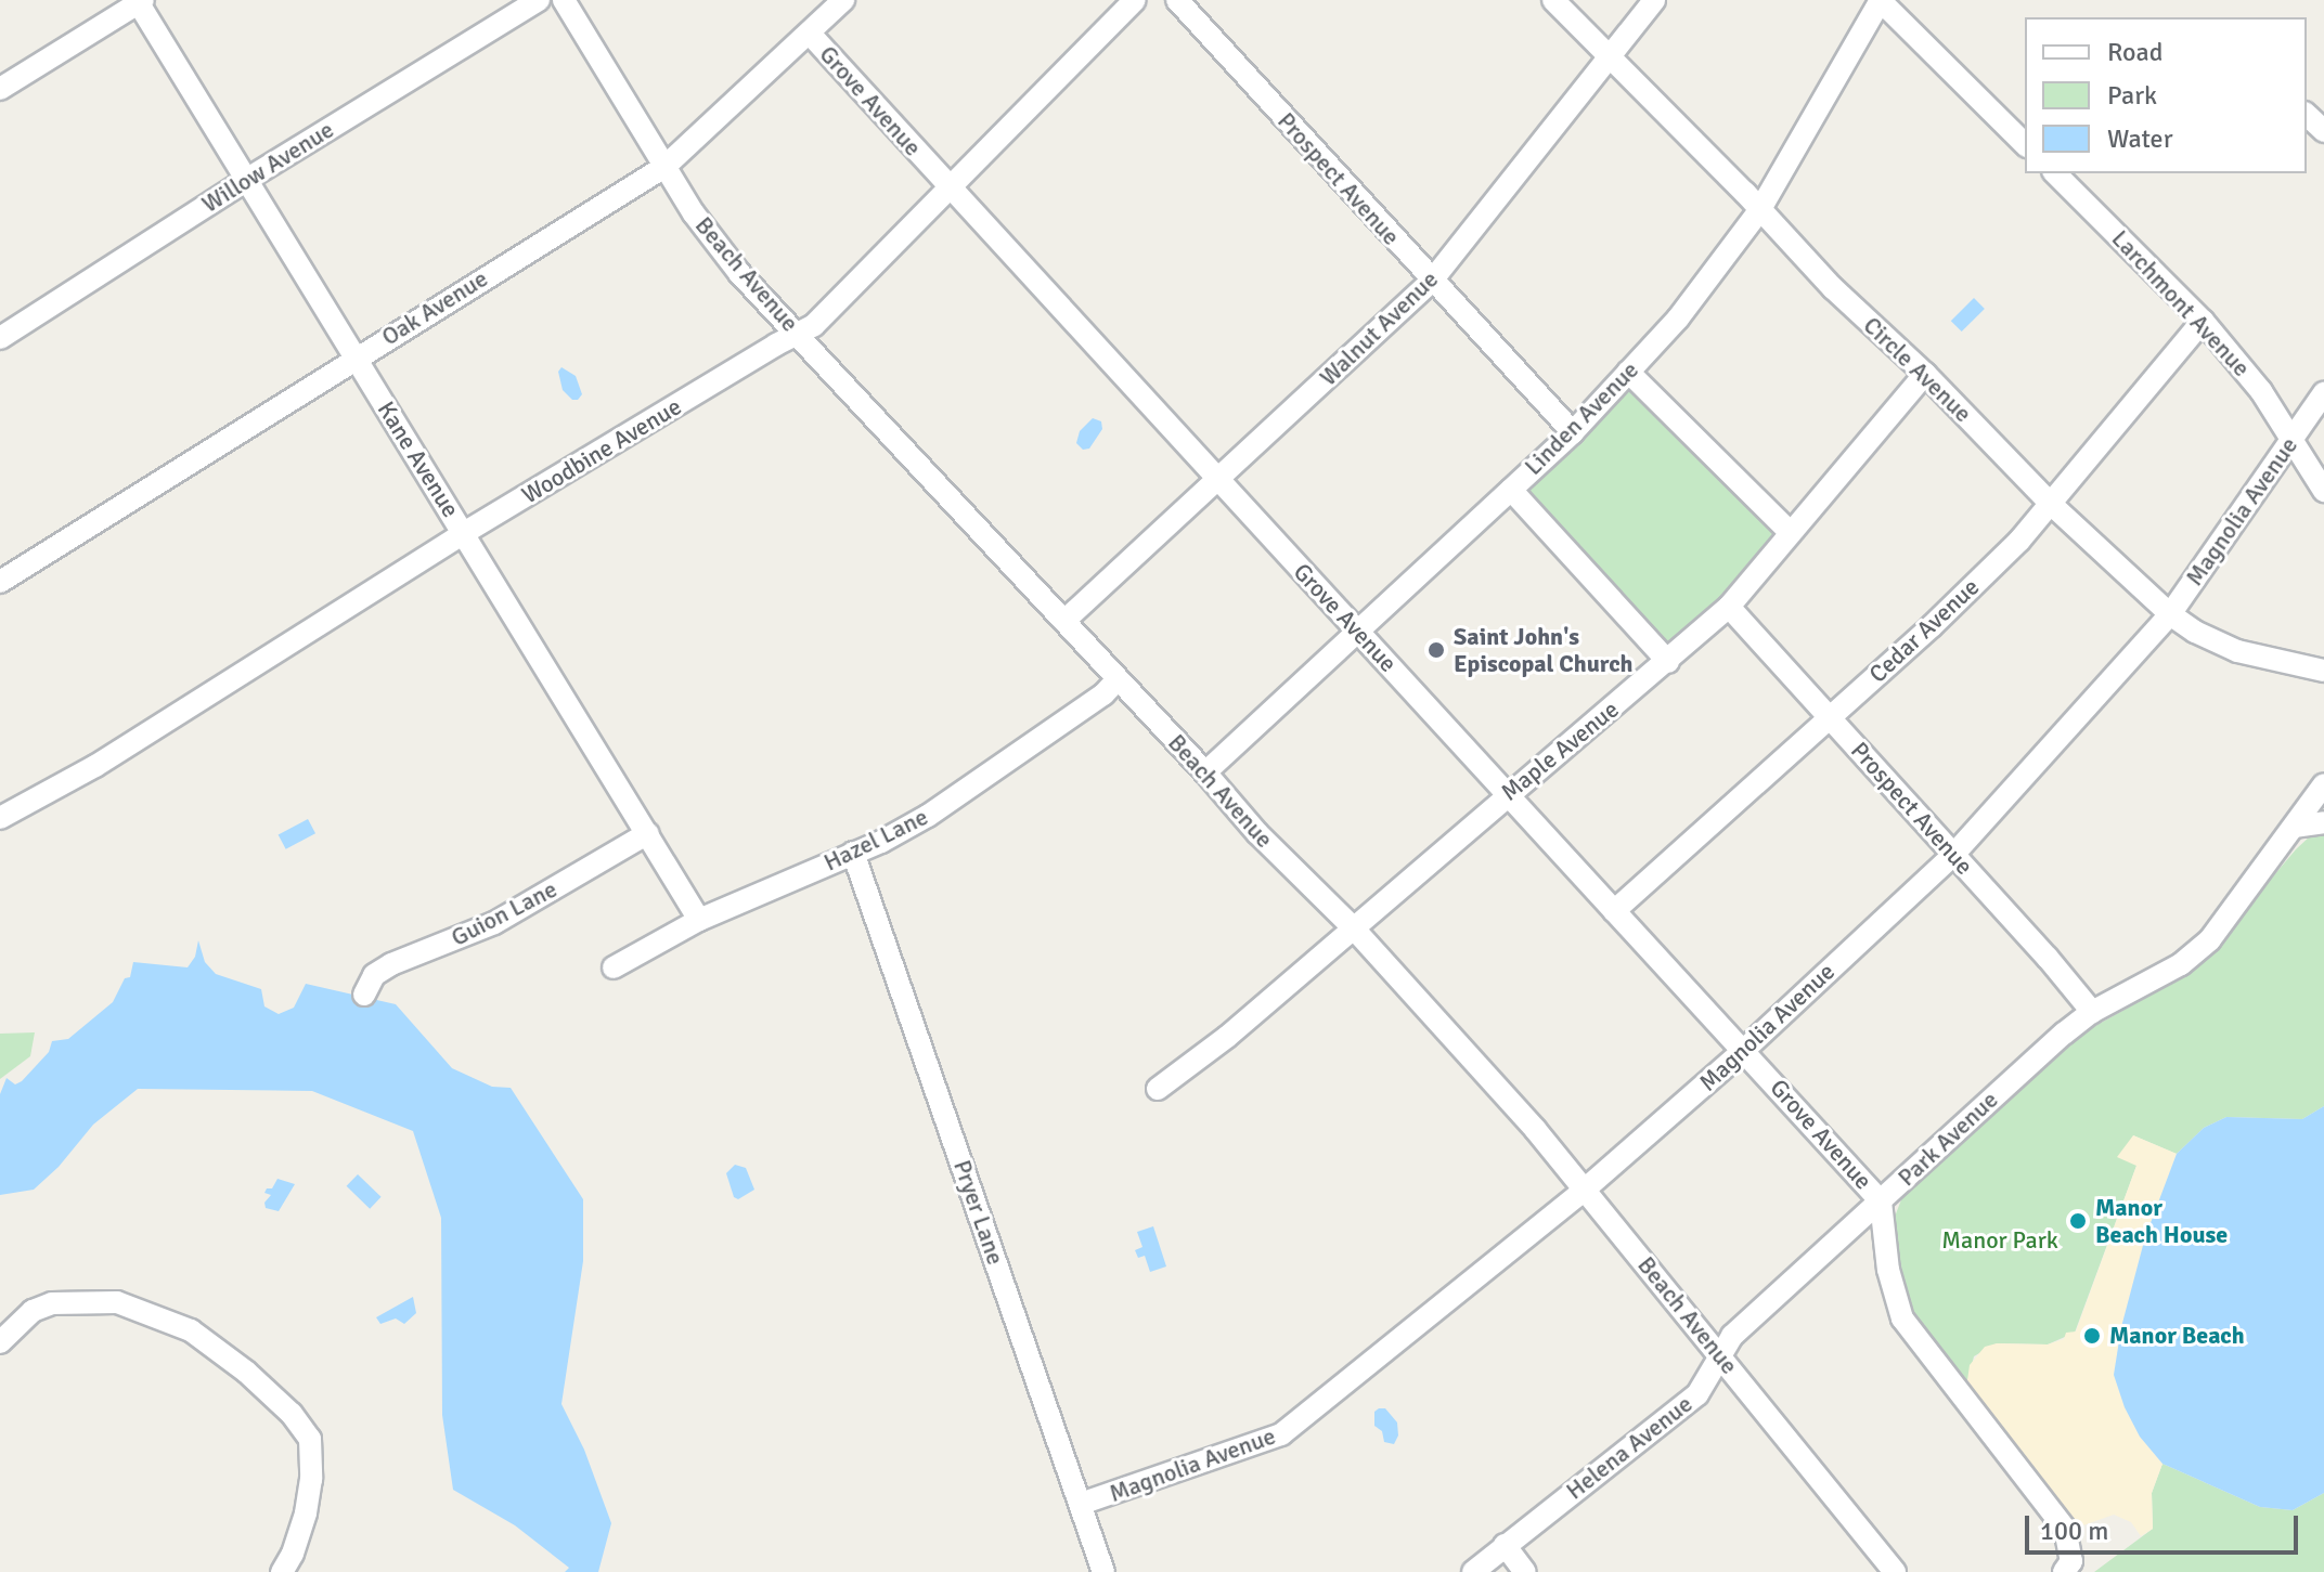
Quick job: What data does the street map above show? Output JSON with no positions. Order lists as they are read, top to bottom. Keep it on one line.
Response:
{"streets":{"street":["Grove Avenue","Willow Avenue","Prospect Avenue","Beach Avenue","Larchmont Avenue","Oak Avenue","Walnut Avenue","Circle Avenue","Linden Avenue","Woodbine Avenue","Kane Avenue","Magnolia Avenue","Cedar Avenue","Maple Avenue","Hazel Lane","Guion Lane","Park Avenue","Pryer Lane","Helena Avenue"]},"crossings":[["Grove Avenue","Oak Avenue"],["Grove Avenue","Walnut Avenue"],["Grove Avenue","Linden Avenue"],["Grove Avenue","Woodbine Avenue"],["Grove Avenue","Magnolia Avenue"],["Grove Avenue","Cedar Avenue"],["Grove Avenue","Maple Avenue"],["Grove Avenue","Park Avenue"],["Grove Avenue","Helena Avenue"],["Willow Avenue","Kane Avenue"],["Prospect Avenue","Walnut Avenue"],["Prospect Avenue","Linden Avenue"],["Prospect Avenue","Magnolia Avenue"],["Prospect Avenue","Cedar Avenue"],["Prospect Avenue","Maple Avenue"],["Prospect Avenue","Park Avenue"],["Beach Avenue","Oak Avenue"],["Beach Avenue","Walnut Avenue"],["Beach Avenue","Linden Avenue"],["Beach Avenue","Woodbine Avenue"],["Beach Avenue","Magnolia Avenue"],["Beach Avenue","Maple Avenue"],["Beach Avenue","Hazel Lane"],["Beach Avenue","Helena Avenue"],["Larchmont Avenue","Magnolia Avenue"],["Larchmont Avenue","Cedar Avenue"],["Oak Avenue","Kane Avenue"],["Walnut Avenue","Circle Avenue"],["Circle Avenue","Linden Avenue"],["Circle Avenue","Magnolia Avenue"],["Circle Avenue","Cedar Avenue"],["Circle Avenue","Maple Avenue"],["Woodbine Avenue","Kane Avenue"],["Kane Avenue","Hazel Lane"],["Kane Avenue","Guion Lane"],["Magnolia Avenue","Pryer Lane"],["Hazel Lane","Pryer Lane"],["Park Avenue","Helena Avenue"]],"parks":["Manor Park"],"places":["Saint John's Episcopal Church","Manor Beach House","Manor Beach"],"legend":["Road","Park","Water"],"scale_bar":"100 m"}
